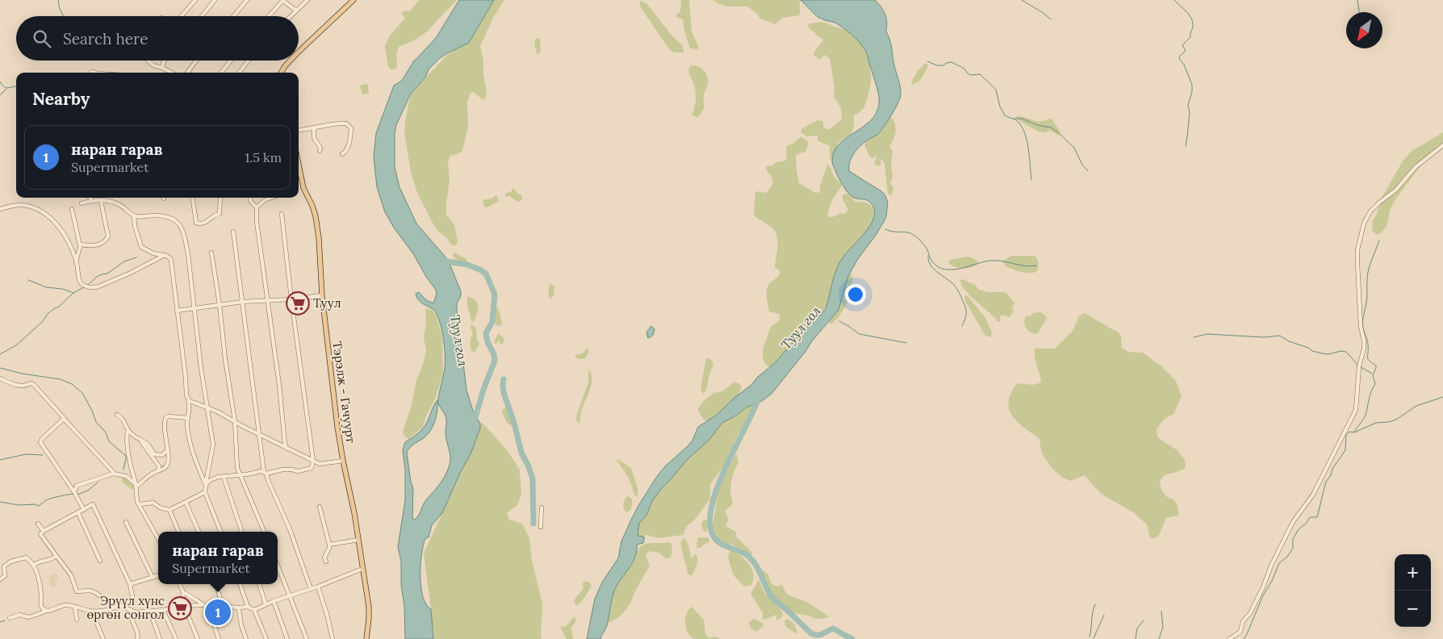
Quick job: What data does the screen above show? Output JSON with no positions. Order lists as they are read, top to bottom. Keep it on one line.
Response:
{"streets":{"main road":["Тэрэлж - Гачуурт"]},"water":["Туул гол"],"places":{"supermarket":["Туул","Эрүүл хүнс өргөн сонгол"]},"north":"bottom left","page":{"search":"Search here","heading":"Nearby","list":[{"mark":"1","name":"наран гарав","note":"Supermarket","value":"1.5 km"}],"popup":["наран гарав","Supermarket"],"map_buttons":["+","−"],"pins":"1"}}
